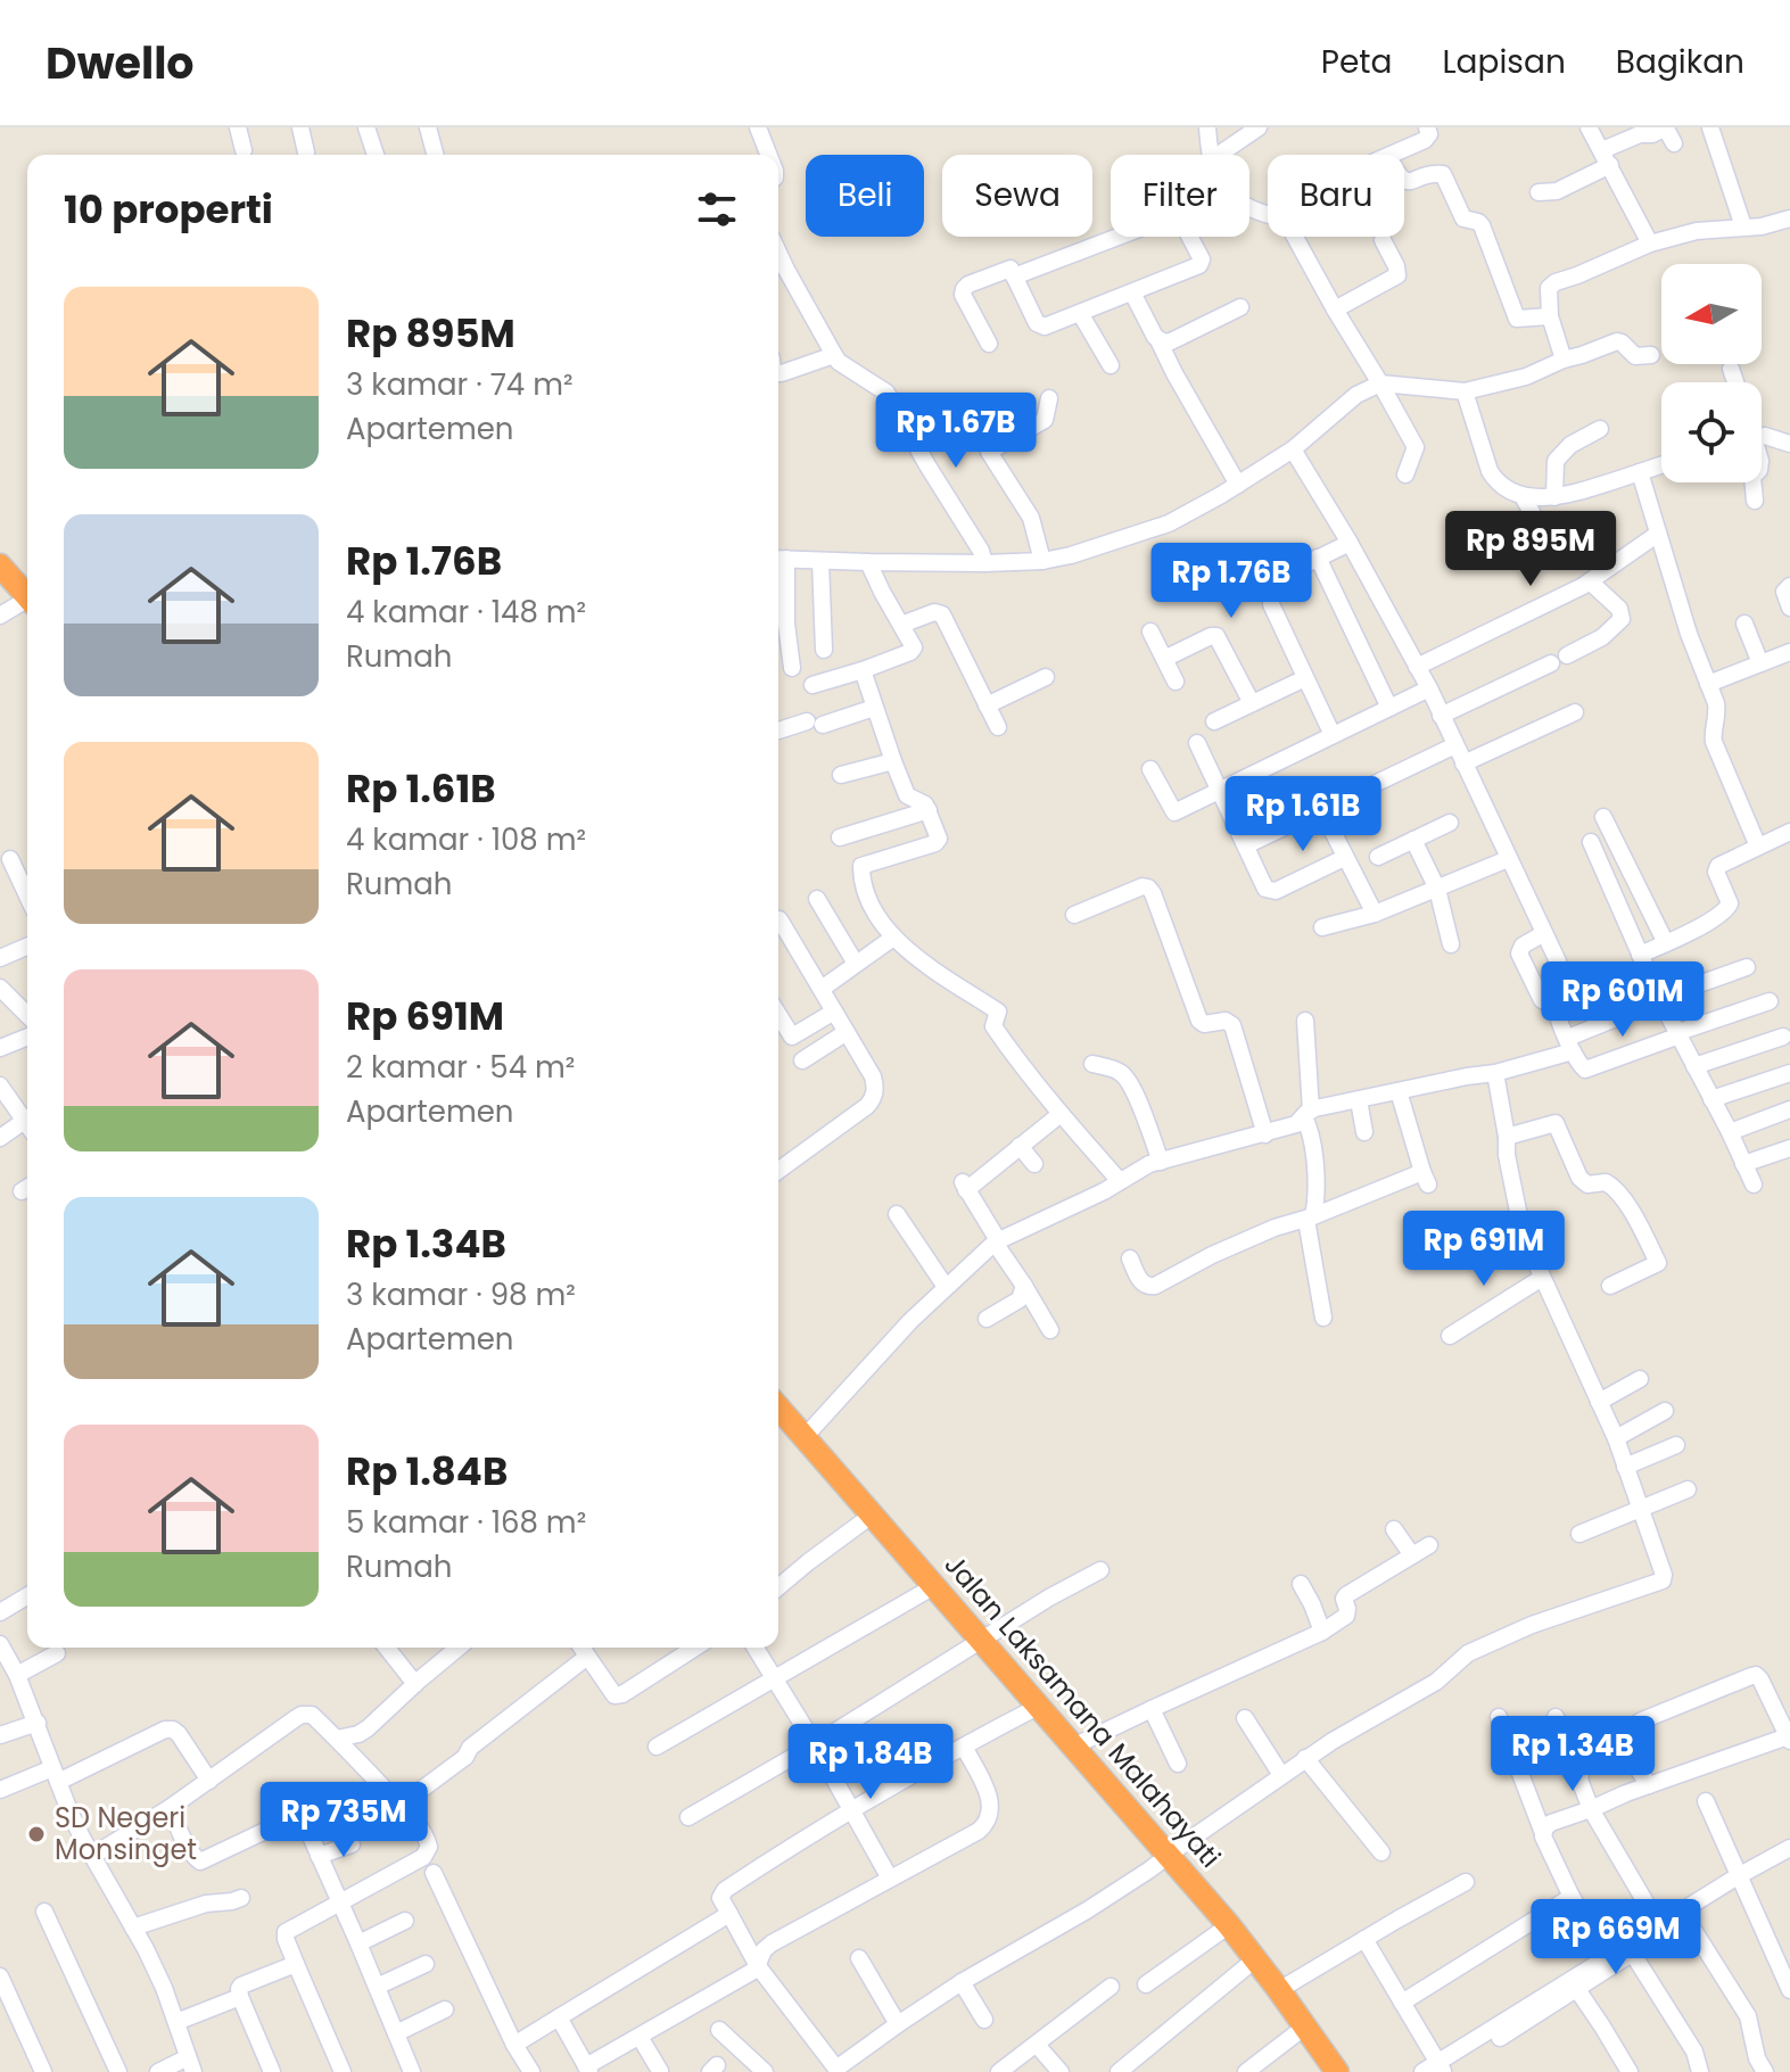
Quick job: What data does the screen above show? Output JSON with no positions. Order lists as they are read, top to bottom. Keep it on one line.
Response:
{"streets":{"highway":["Jalan Laksamana Malahayati"]},"places":["SD Negeri Monsinget"],"north":"left","page":{"header":"Dwello","nav":["Peta","Lapisan","Bagikan"],"chip":["Beli","Sewa","Filter","Baru"],"heading":"10 properti","list":[{"name":"Rp 895M","note":"3 kamar · 74 m² · Apartemen"},{"name":"Rp 1.76B","note":"4 kamar · 148 m² · Rumah"},{"name":"Rp 1.61B","note":"4 kamar · 108 m² · Rumah"},{"name":"Rp 691M","note":"2 kamar · 54 m² · Apartemen"},{"name":"Rp 1.34B","note":"3 kamar · 98 m² · Apartemen"},{"name":"Rp 1.84B","note":"5 kamar · 168 m² · Rumah"}],"price":["Rp 1.67B","Rp 895M","Rp 1.76B","Rp 1.61B","Rp 601M","Rp 691M","Rp 1.34B","Rp 1.84B","Rp 735M","Rp 669M"]}}
